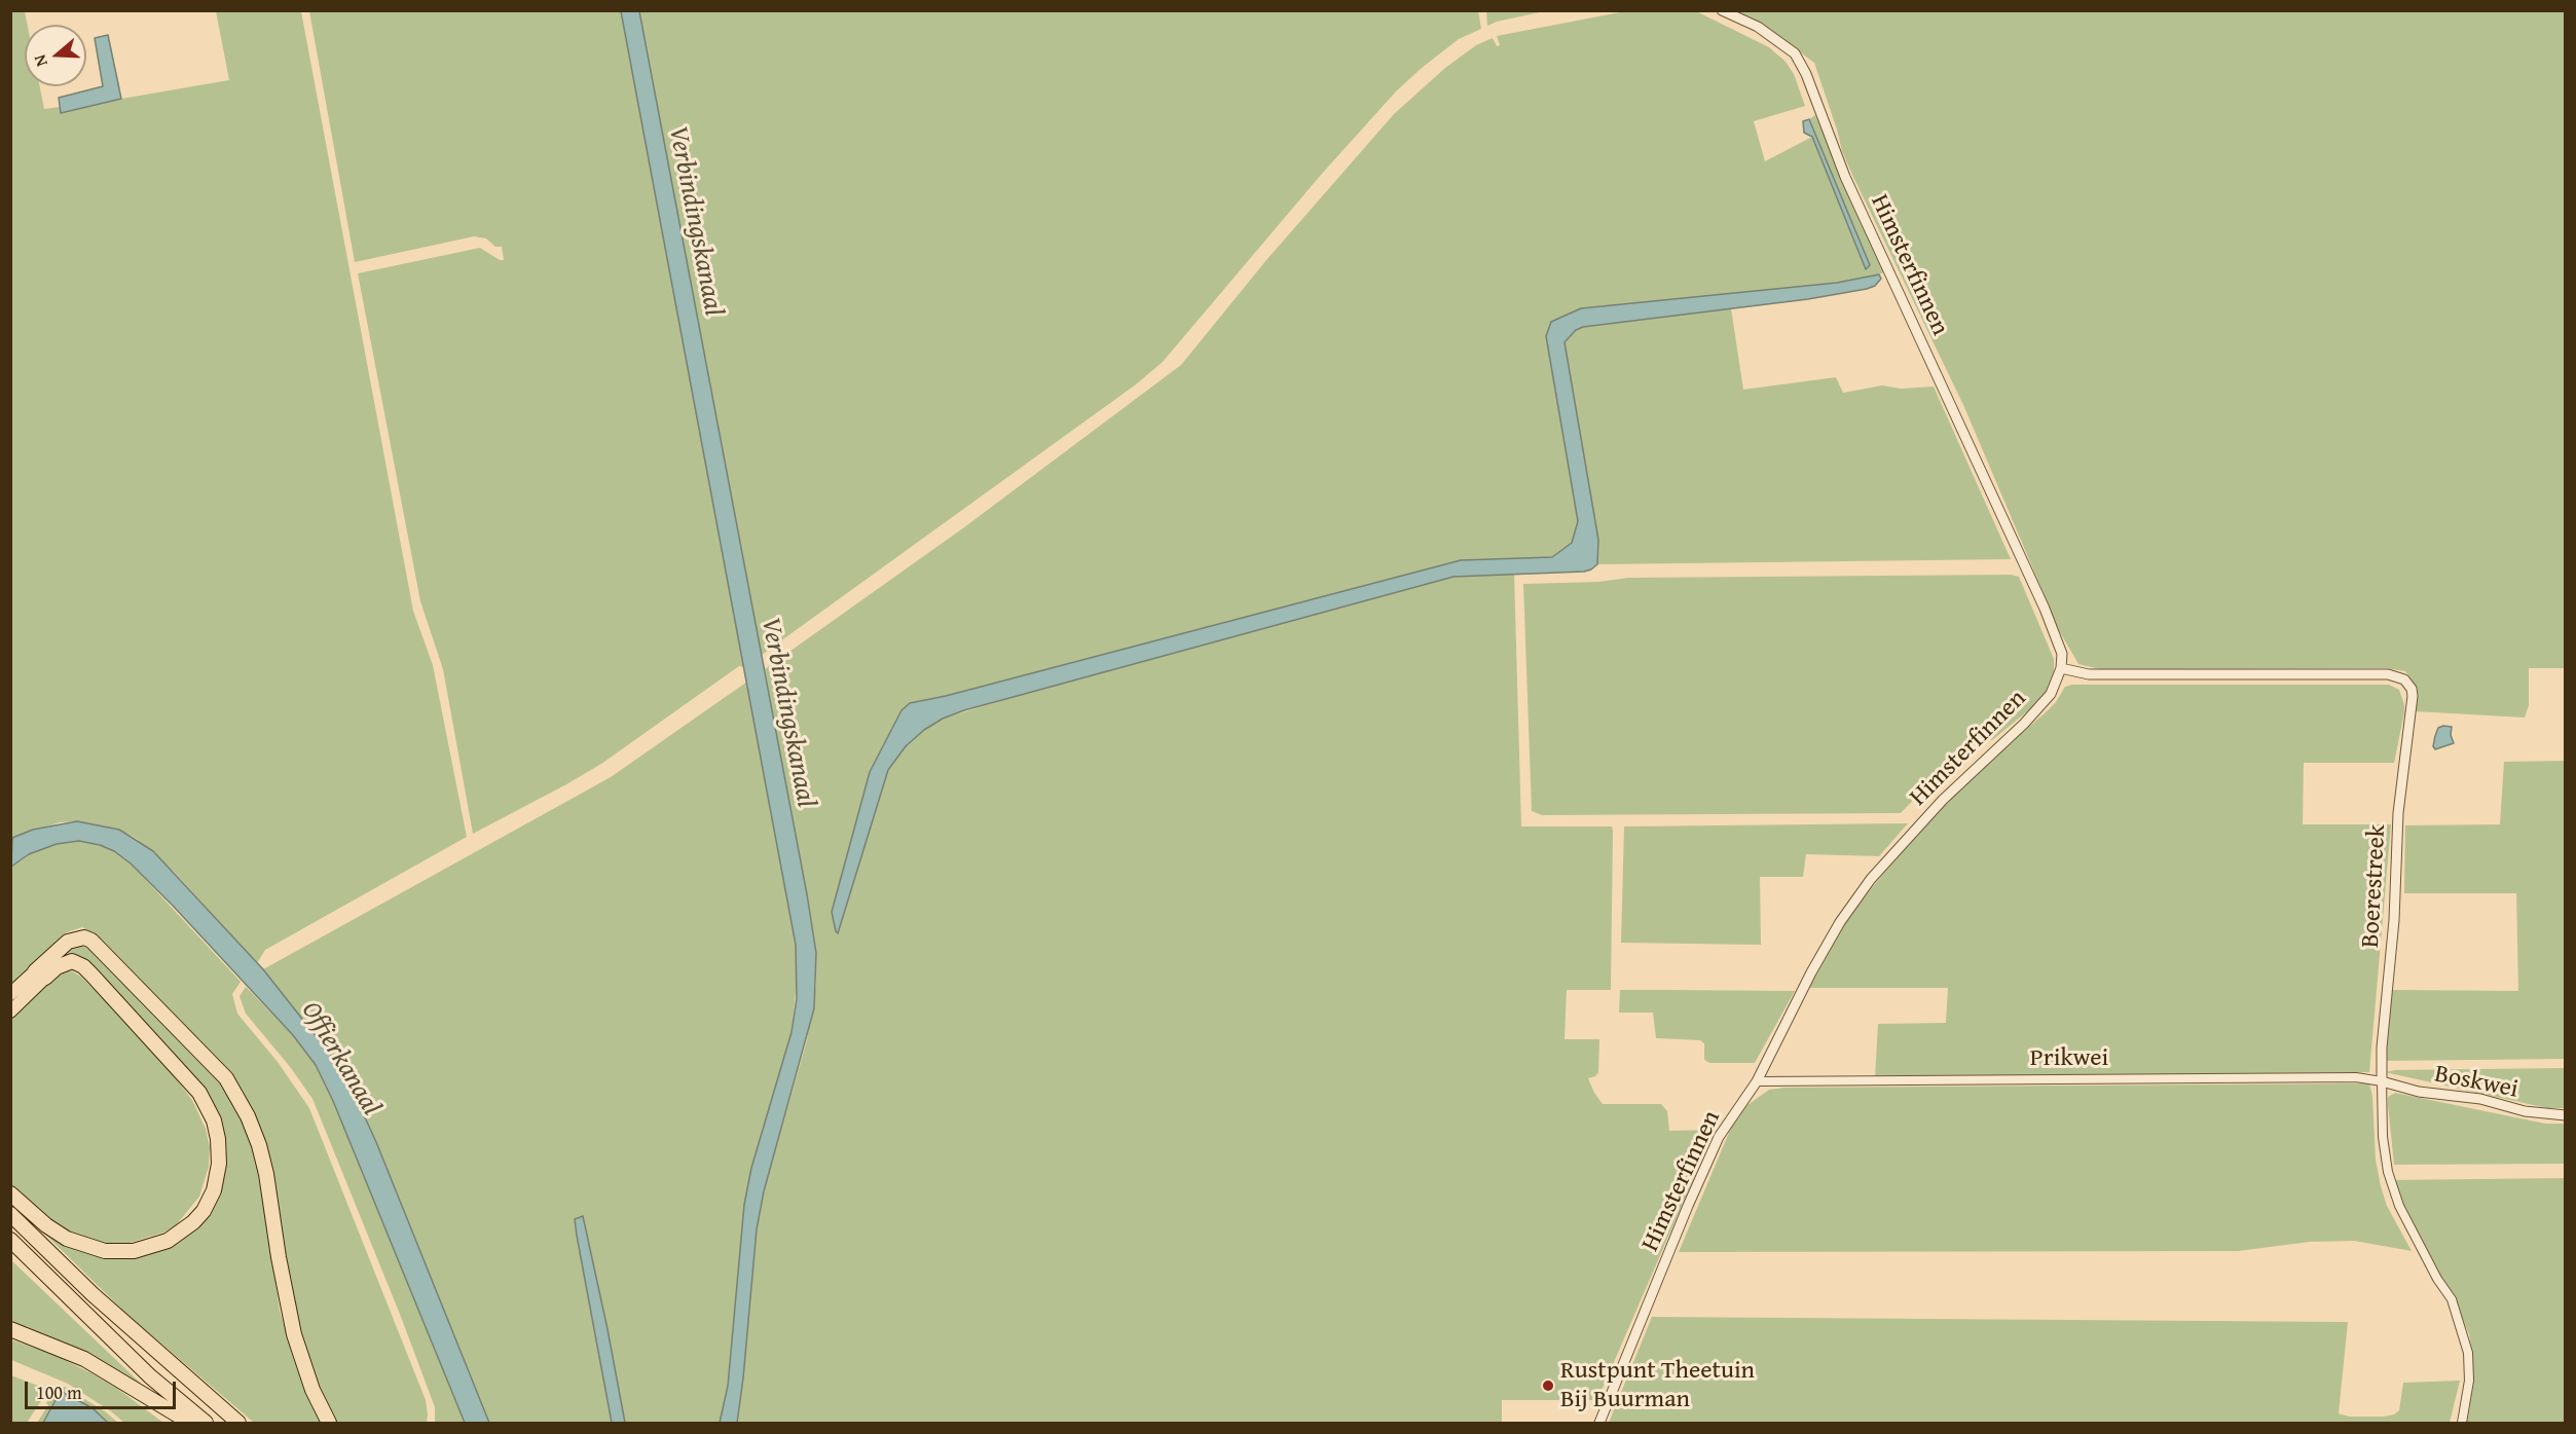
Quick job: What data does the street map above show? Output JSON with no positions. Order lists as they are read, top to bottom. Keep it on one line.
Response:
{"streets":{"street":["Himsterfinnen","Boerestreek","Prikwei","Boskwei"]},"crossings":[["Himsterfinnen","Boerestreek"],["Himsterfinnen","Prikwei"],["Boerestreek","Prikwei"],["Boerestreek","Boskwei"],["Prikwei","Boskwei"]],"water":["Verbindingskanaal","Offierkanaal"],"places":["Rustpunt Theetuin Bij Buurman"],"scale_bar":"100 m","north":"left"}
